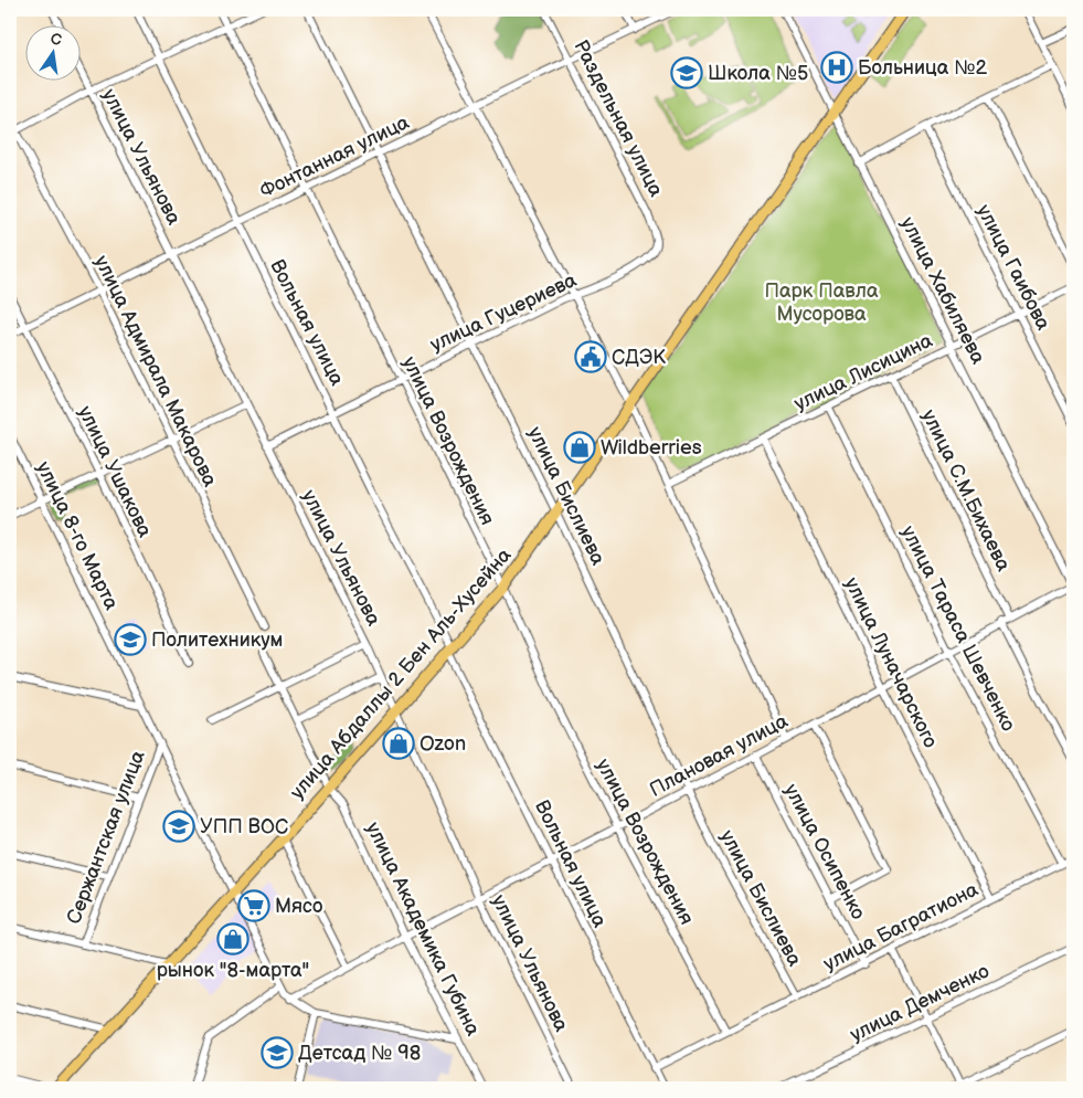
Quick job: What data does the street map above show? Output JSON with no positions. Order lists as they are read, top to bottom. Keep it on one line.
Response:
{"streets":{"main road":["улица Абдаллы 2 Бен Аль-Хусейна"],"street":["Раздельная улица","улица Ульянова","Фонтанная улица","улица Гаибова","улица Хабиляева","улица Гуцериева","Вольная улица","улица Адмирала Макарова","улица Лисицина","улица Возрождения","улица Ушакова","улица С.М.Бихаева","улица Бислиева","улица 8-го Марта","улица Тараса Шевченко","улица Луначарского","Плановая улица","Сержантская улица","улица Осипенко","улица Багратиона","улица Академика Губина","улица Демченко"]},"crossings":[["Раздельная улица","Фонтанная улица"],["Раздельная улица","улица Гуцериева"],["улица Ульянова","Фонтанная улица"],["улица Ульянова","улица Гуцериева"],["улица Ульянова","улица Абдаллы 2 Бен Аль-Хусейна"],["улица Ульянова","Плановая улица"],["Фонтанная улица","Вольная улица"],["Фонтанная улица","улица Адмирала Макарова"],["Фонтанная улица","улица Возрождения"],["Фонтанная улица","улица Ушакова"],["Фонтанная улица","улица Бислиева"],["улица Гаибова","улица Лисицина"],["улица Хабиляева","улица Лисицина"],["улица Хабиляева","улица Абдаллы 2 Бен Аль-Хусейна"],["улица Хабиляева","Плановая улица"],["улица Гуцериева","Вольная улица"],["улица Гуцериева","улица Возрождения"],["улица Гуцериева","улица Бислиева"],["Вольная улица","улица Абдаллы 2 Бен Аль-Хусейна"],["Вольная улица","Плановая улица"],["Вольная улица","улица Багратиона"],["улица Лисицина","улица С.М.Бихаева"],["улица Лисицина","улица Тараса Шевченко"],["улица Лисицина","улица Луначарского"],["улица Возрождения","улица Абдаллы 2 Бен Аль-Хусейна"],["улица Возрождения","Плановая улица"],["улица Возрождения","улица Багратиона"],["улица С.М.Бихаева","Плановая улица"],["улица Бислиева","улица Абдаллы 2 Бен Аль-Хусейна"],["улица Бислиева","Плановая улица"],["улица Бислиева","улица Багратиона"],["улица 8-го Марта","улица Абдаллы 2 Бен Аль-Хусейна"],["улица 8-го Марта","Плановая улица"],["улица 8-го Марта","Сержантская улица"],["улица 8-го Марта","улица Академика Губина"],["улица Тараса Шевченко","Плановая улица"],["улица Тараса Шевченко","улица Багратиона"],["улица Луначарского","Плановая улица"],["улица Луначарского","улица Багратиона"],["улица Абдаллы 2 Бен Аль-Хусейна","улица Академика Губина"],["Плановая улица","улица Осипенко"],["Плановая улица","улица Академика Губина"],["улица Осипенко","улица Багратиона"]],"parks":["Парк Павла Мусорова"],"places":{"hospital":["Больница №2"],"school or university":["Школа №5","Политехникум","УПП ВОС","Детсад № 98"],"public building":["СДЭК"],"shop":["Wildberries","Ozon","рынок \"8-марта\""],"supermarket":["Мясо"]},"north":"top"}
